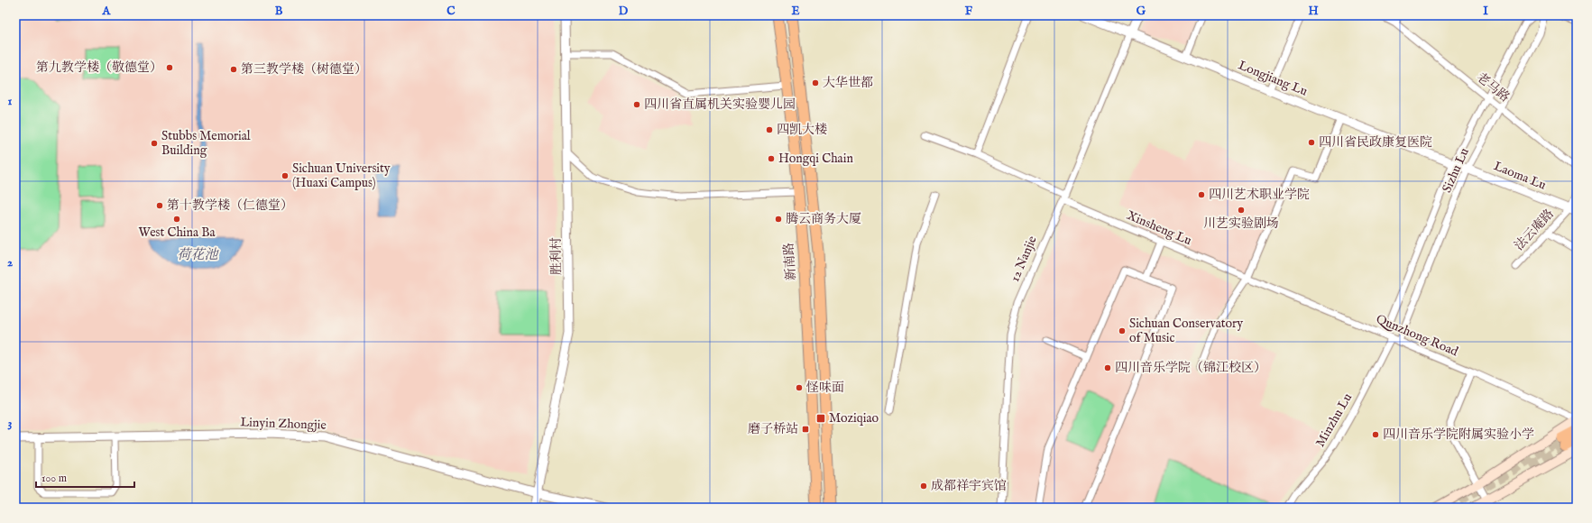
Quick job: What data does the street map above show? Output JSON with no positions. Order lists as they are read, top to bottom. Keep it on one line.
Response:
{"streets":{"main road":["新南路"],"street":["Longjiang Lu","老马路","Sizhu Lu","Laoma Lu","Xinsheng Lu","法云庵路","胜利村","12 Nanjie","Qunzhong Road","Minzhu Lu","Linyin Zhongjie"]},"crossings":[["Longjiang Lu","Sizhu Lu"],["Longjiang Lu","Laoma Lu"],["Longjiang Lu","12 Nanjie"],["老马路","Sizhu Lu"],["Sizhu Lu","Laoma Lu"],["Sizhu Lu","Qunzhong Road"],["Sizhu Lu","Minzhu Lu"],["Laoma Lu","法云庵路"],["Xinsheng Lu","12 Nanjie"],["Xinsheng Lu","Qunzhong Road"],["胜利村","Linyin Zhongjie"],["Qunzhong Road","Minzhu Lu"]],"water":["荷花池"],"places":{"other":["第九教学楼（敬德堂）","第三教学楼（树德堂）","大华世都","四川省直属机关实验婴儿园","四凯大楼","四川省民政康复医院","Stubbs Memorial Building","Hongqi Chain","Sichuan University (Huaxi Campus)","四川艺术职业学院","第十教学楼（仁德堂）","川艺实验剧场","West China Ba","腾云商务大厦","Sichuan Conservatory of Music","四川音乐学院（锦江校区）","怪味面","四川音乐学院附属实验小学","成都祥宇宾馆"],"transit":["Moziqiao","磨子桥站"]},"scale_bar":"100 m","grid":{"columns":["A","B","C","D","E","F","G","H","I"],"rows":["1","2","3"]}}
